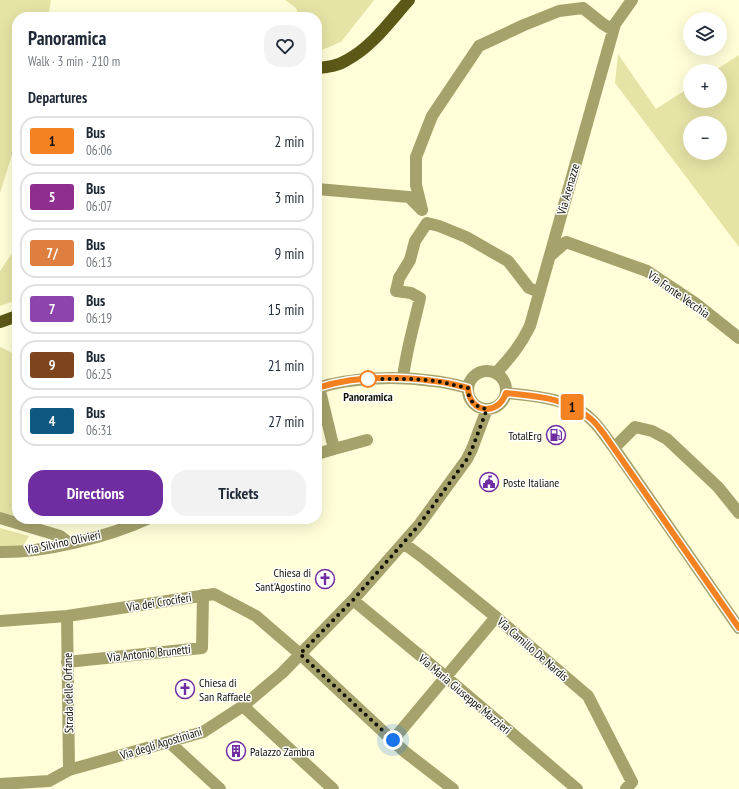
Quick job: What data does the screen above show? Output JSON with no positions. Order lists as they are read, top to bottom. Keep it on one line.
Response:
{"streets":{"street":["Via Arenazze","Via Fonte Vecchia","Via Silvino Olivieri","Via dei Crociferi","Via Camillo De Nardis","Via Antonio Brunetti","Strada delle Orfane","Via Maria Giuseppe Mazzieri","Via degli Agostiniani"]},"crossings":[["Via Arenazze","Via Fonte Vecchia"],["Via Arenazze","Via degli Agostiniani"],["Via dei Crociferi","Via Antonio Brunetti"],["Via dei Crociferi","Strada delle Orfane"],["Via dei Crociferi","Via degli Agostiniani"],["Via Camillo De Nardis","Via degli Agostiniani"],["Via Antonio Brunetti","Strada delle Orfane"],["Strada delle Orfane","Via degli Agostiniani"],["Via Maria Giuseppe Mazzieri","Via degli Agostiniani"]],"places":{"other":["Panoramica"],"fuel station":["TotalErg"],"public building":["Poste Italiane"],"church":["Chiesa di Sant'Agostino","Chiesa di San Raffaele"],"building":["Palazzo Zambra"]},"lines":["bus line 1"],"page":{"on_map":"1","map_buttons":["+","−"],"heading":[["Panoramica","Walk · 3 min · 210 m"],"Departures"],"list":[{"mark":"1","name":"Bus","note":"06:06","value":"2 min"},{"mark":"5","name":"Bus","note":"06:07","value":"3 min"},{"mark":"7/","name":"Bus","note":"06:13","value":"9 min"},{"mark":"7","name":"Bus","note":"06:19","value":"15 min"},{"mark":"9","name":"Bus","note":"06:25","value":"21 min"},{"mark":"4","name":"Bus","note":"06:31","value":"27 min"}],"buttons":["Directions","Tickets"]}}
